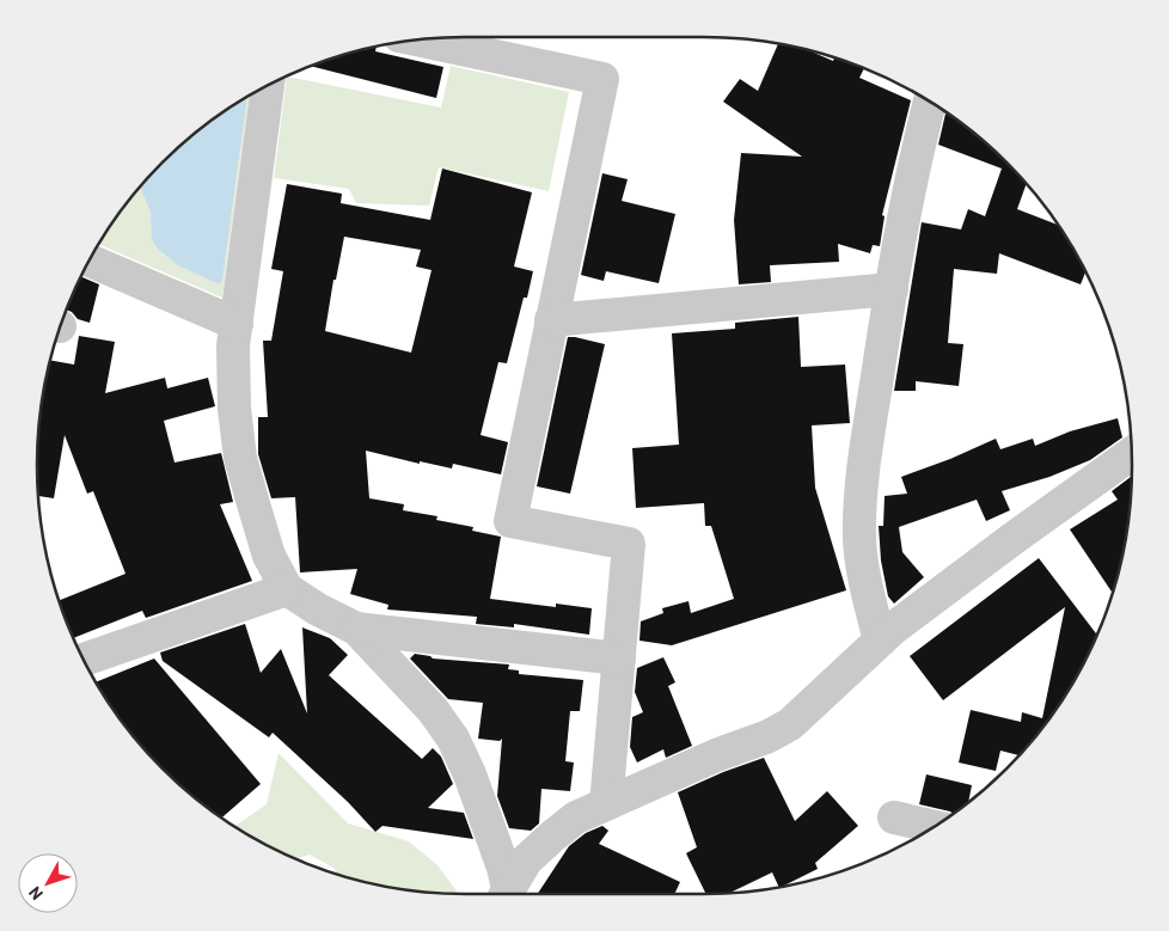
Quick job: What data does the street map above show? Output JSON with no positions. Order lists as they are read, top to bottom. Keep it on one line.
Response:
{"north":"bottom left"}
